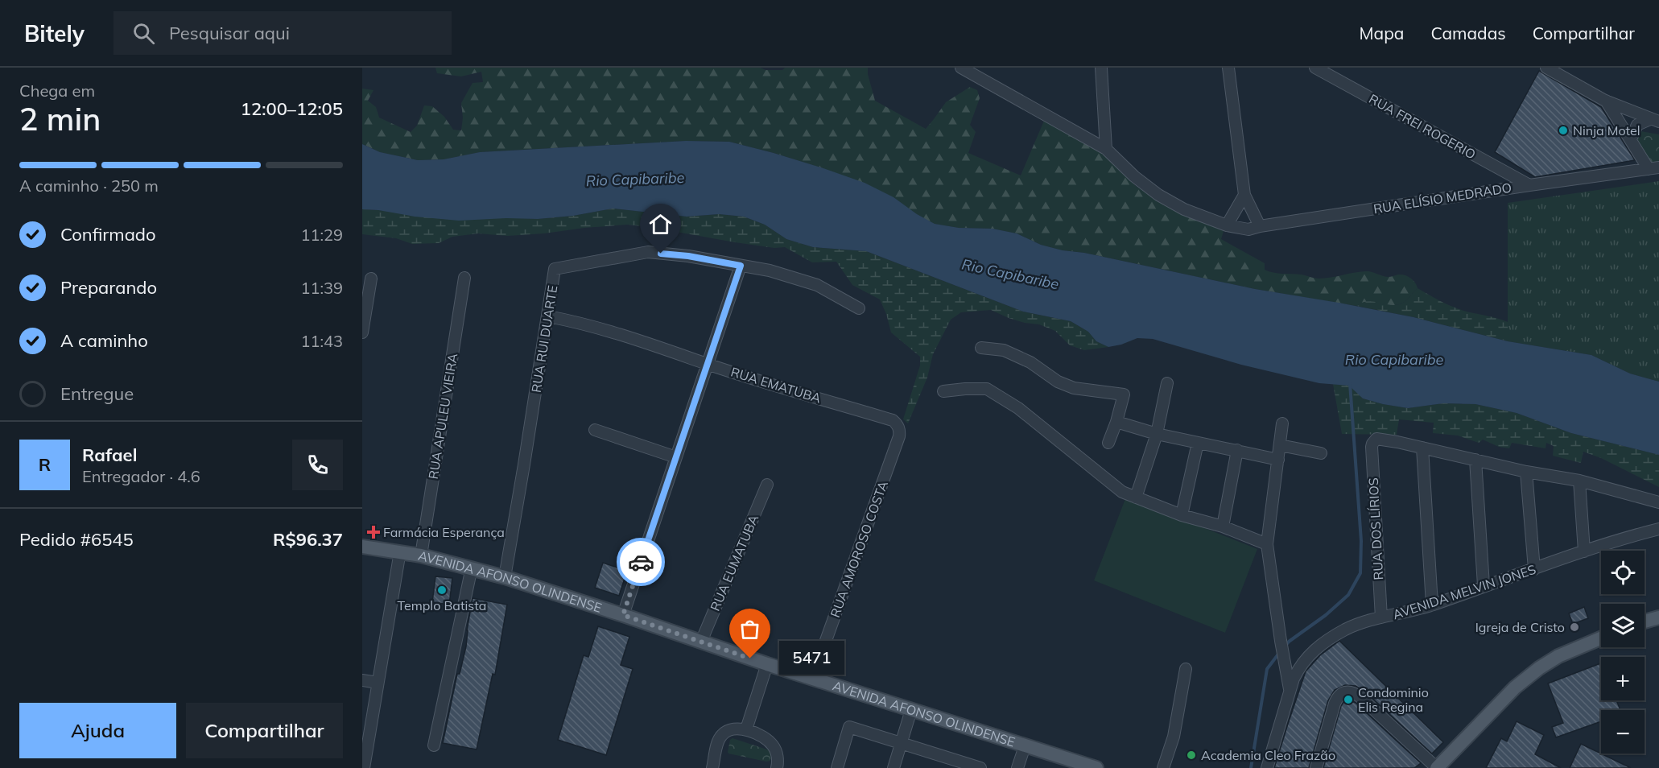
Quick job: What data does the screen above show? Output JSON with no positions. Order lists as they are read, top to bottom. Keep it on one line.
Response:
{"streets":{"main road":["AVENIDA AFONSO OLINDENSE"],"street":["RUA FREI ROGERIO","RUA ELÍSIO MEDRADO","RUA RUI DUARTE","RUA EMATUBA","RUA APULEU VIEIRA","RUA DOS LÍRIOS","RUA AMOROSO COSTA","RUA EUMATUBA","AVENIDA MELVIN JONES"]},"crossings":[["RUA FREI ROGERIO","RUA ELÍSIO MEDRADO"],["RUA RUI DUARTE","RUA EMATUBA"],["RUA RUI DUARTE","AVENIDA AFONSO OLINDENSE"],["RUA EMATUBA","RUA AMOROSO COSTA"],["RUA APULEU VIEIRA","AVENIDA AFONSO OLINDENSE"],["RUA DOS LÍRIOS","AVENIDA MELVIN JONES"],["RUA AMOROSO COSTA","AVENIDA AFONSO OLINDENSE"],["RUA EUMATUBA","AVENIDA AFONSO OLINDENSE"]],"water":["Rio Capibaribe"],"places":{"other":["Ninja Motel","Templo Batista","Igreja de Cristo","5471","Condominio Elis Regina","Academia Cleo Frazão"],"health":["Farmácia Esperança"]},"page":{"header":"Bitely","search":"Pesquisar aqui","nav":["Mapa","Camadas","Compartilhar"],"heading":["2 min","Chega em","12:00–12:05"],"panel":["Rafael","Entregador · 4.6","Pedido #6545","R$96.37"],"bar":"A caminho · 250 m","list":[["Confirmado","11:29"],["Preparando","11:39"],["A caminho","11:43"],"Entregue"],"round":"R","map_buttons":["+","−"],"bubble":"5471","buttons":["Ajuda","Compartilhar"]}}
